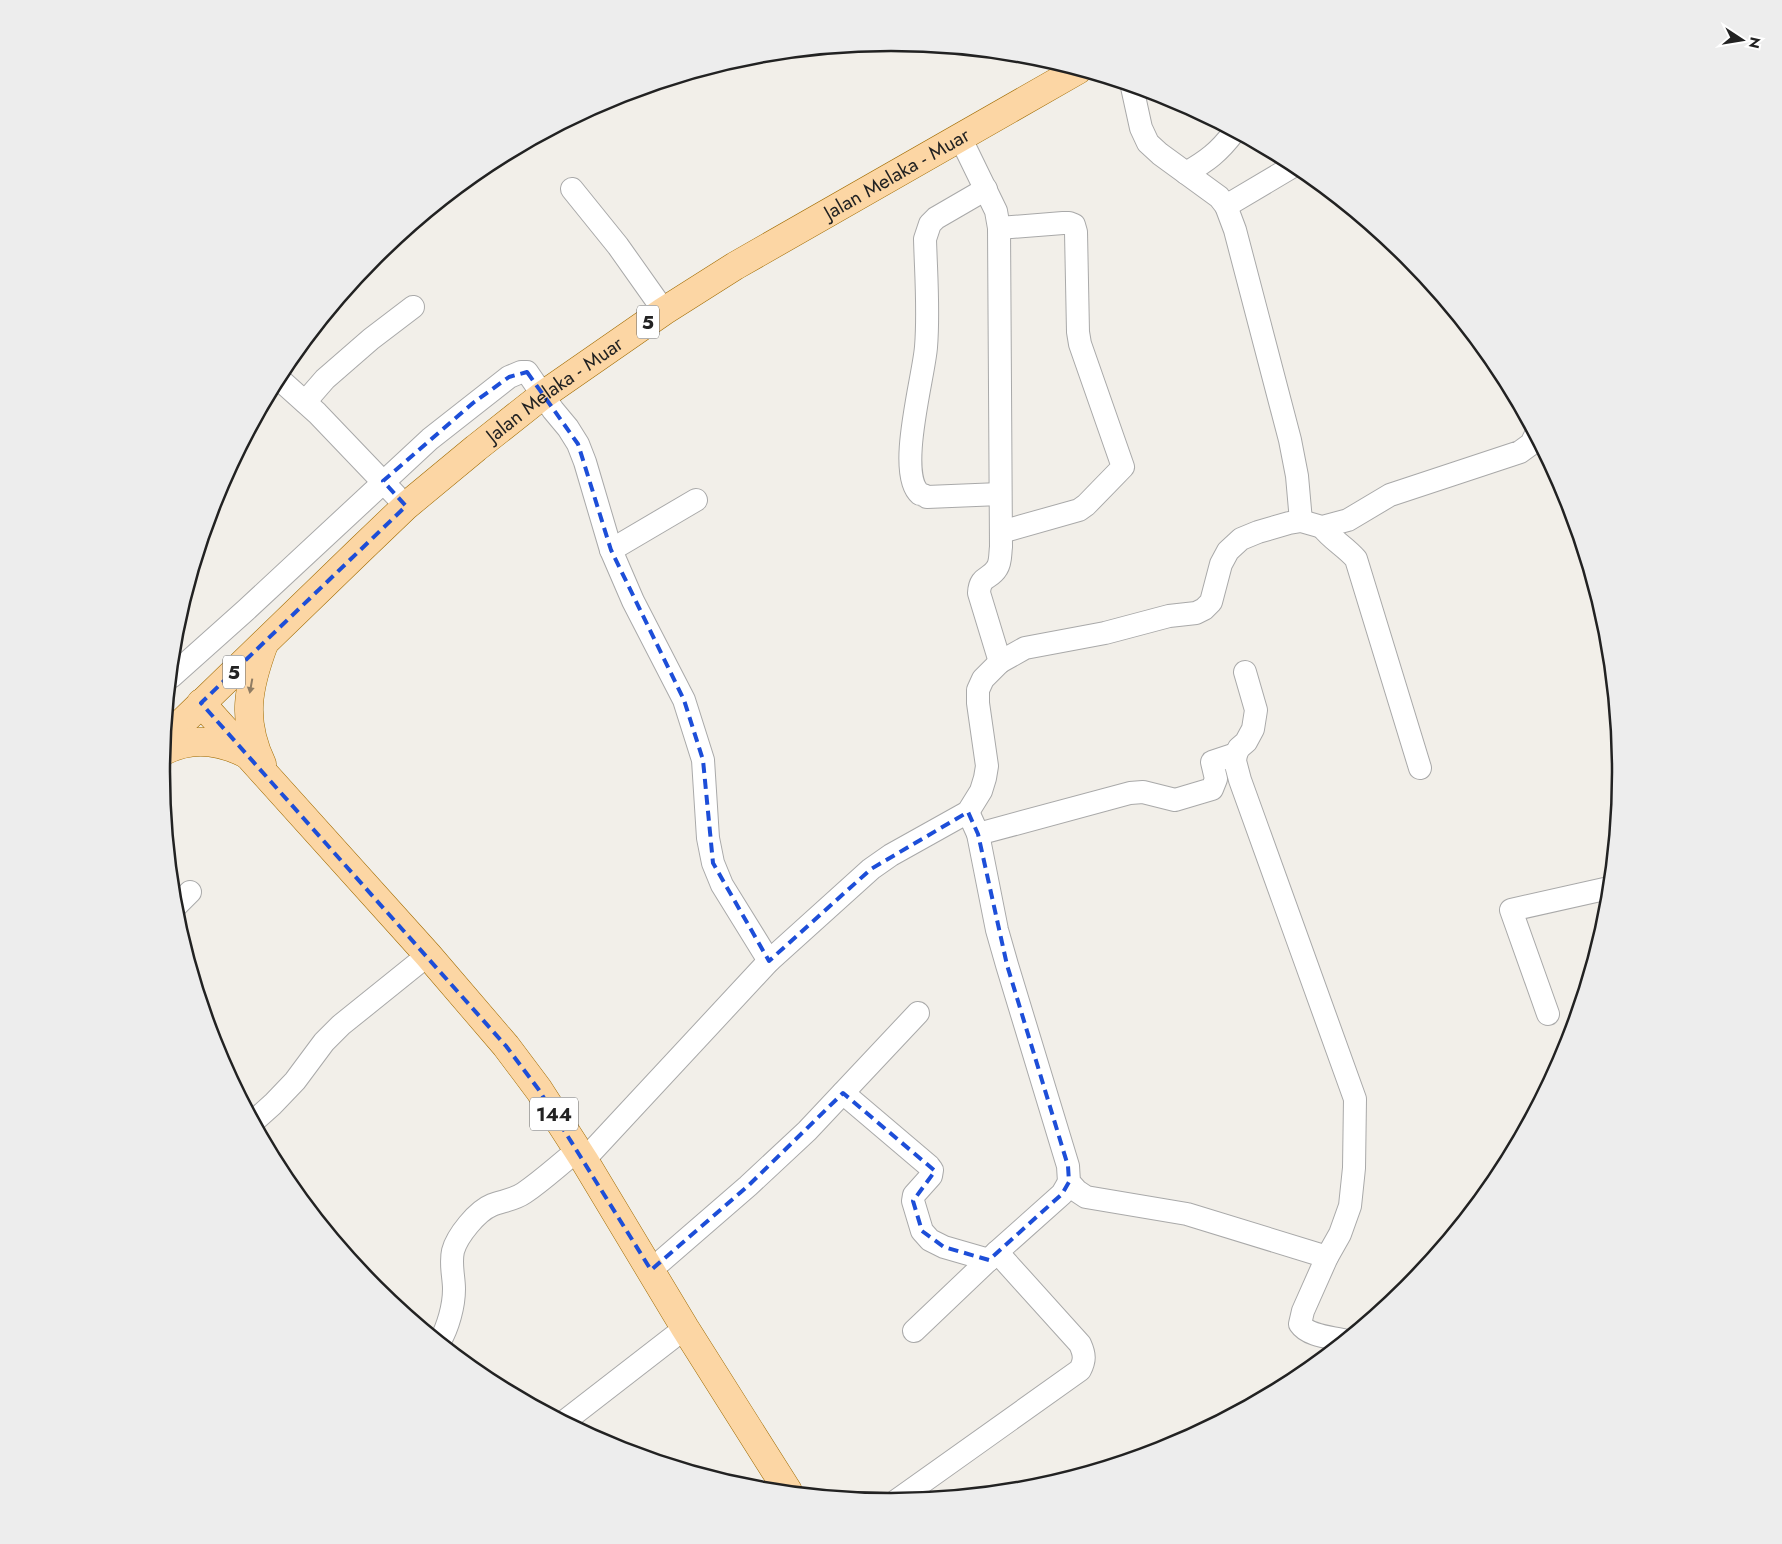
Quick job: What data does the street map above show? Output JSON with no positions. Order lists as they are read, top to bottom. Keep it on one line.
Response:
{"streets":{"main road":["Jalan Melaka - Muar","5","144"]},"crossings":[["Jalan Melaka - Muar","144"]],"north":"right"}
